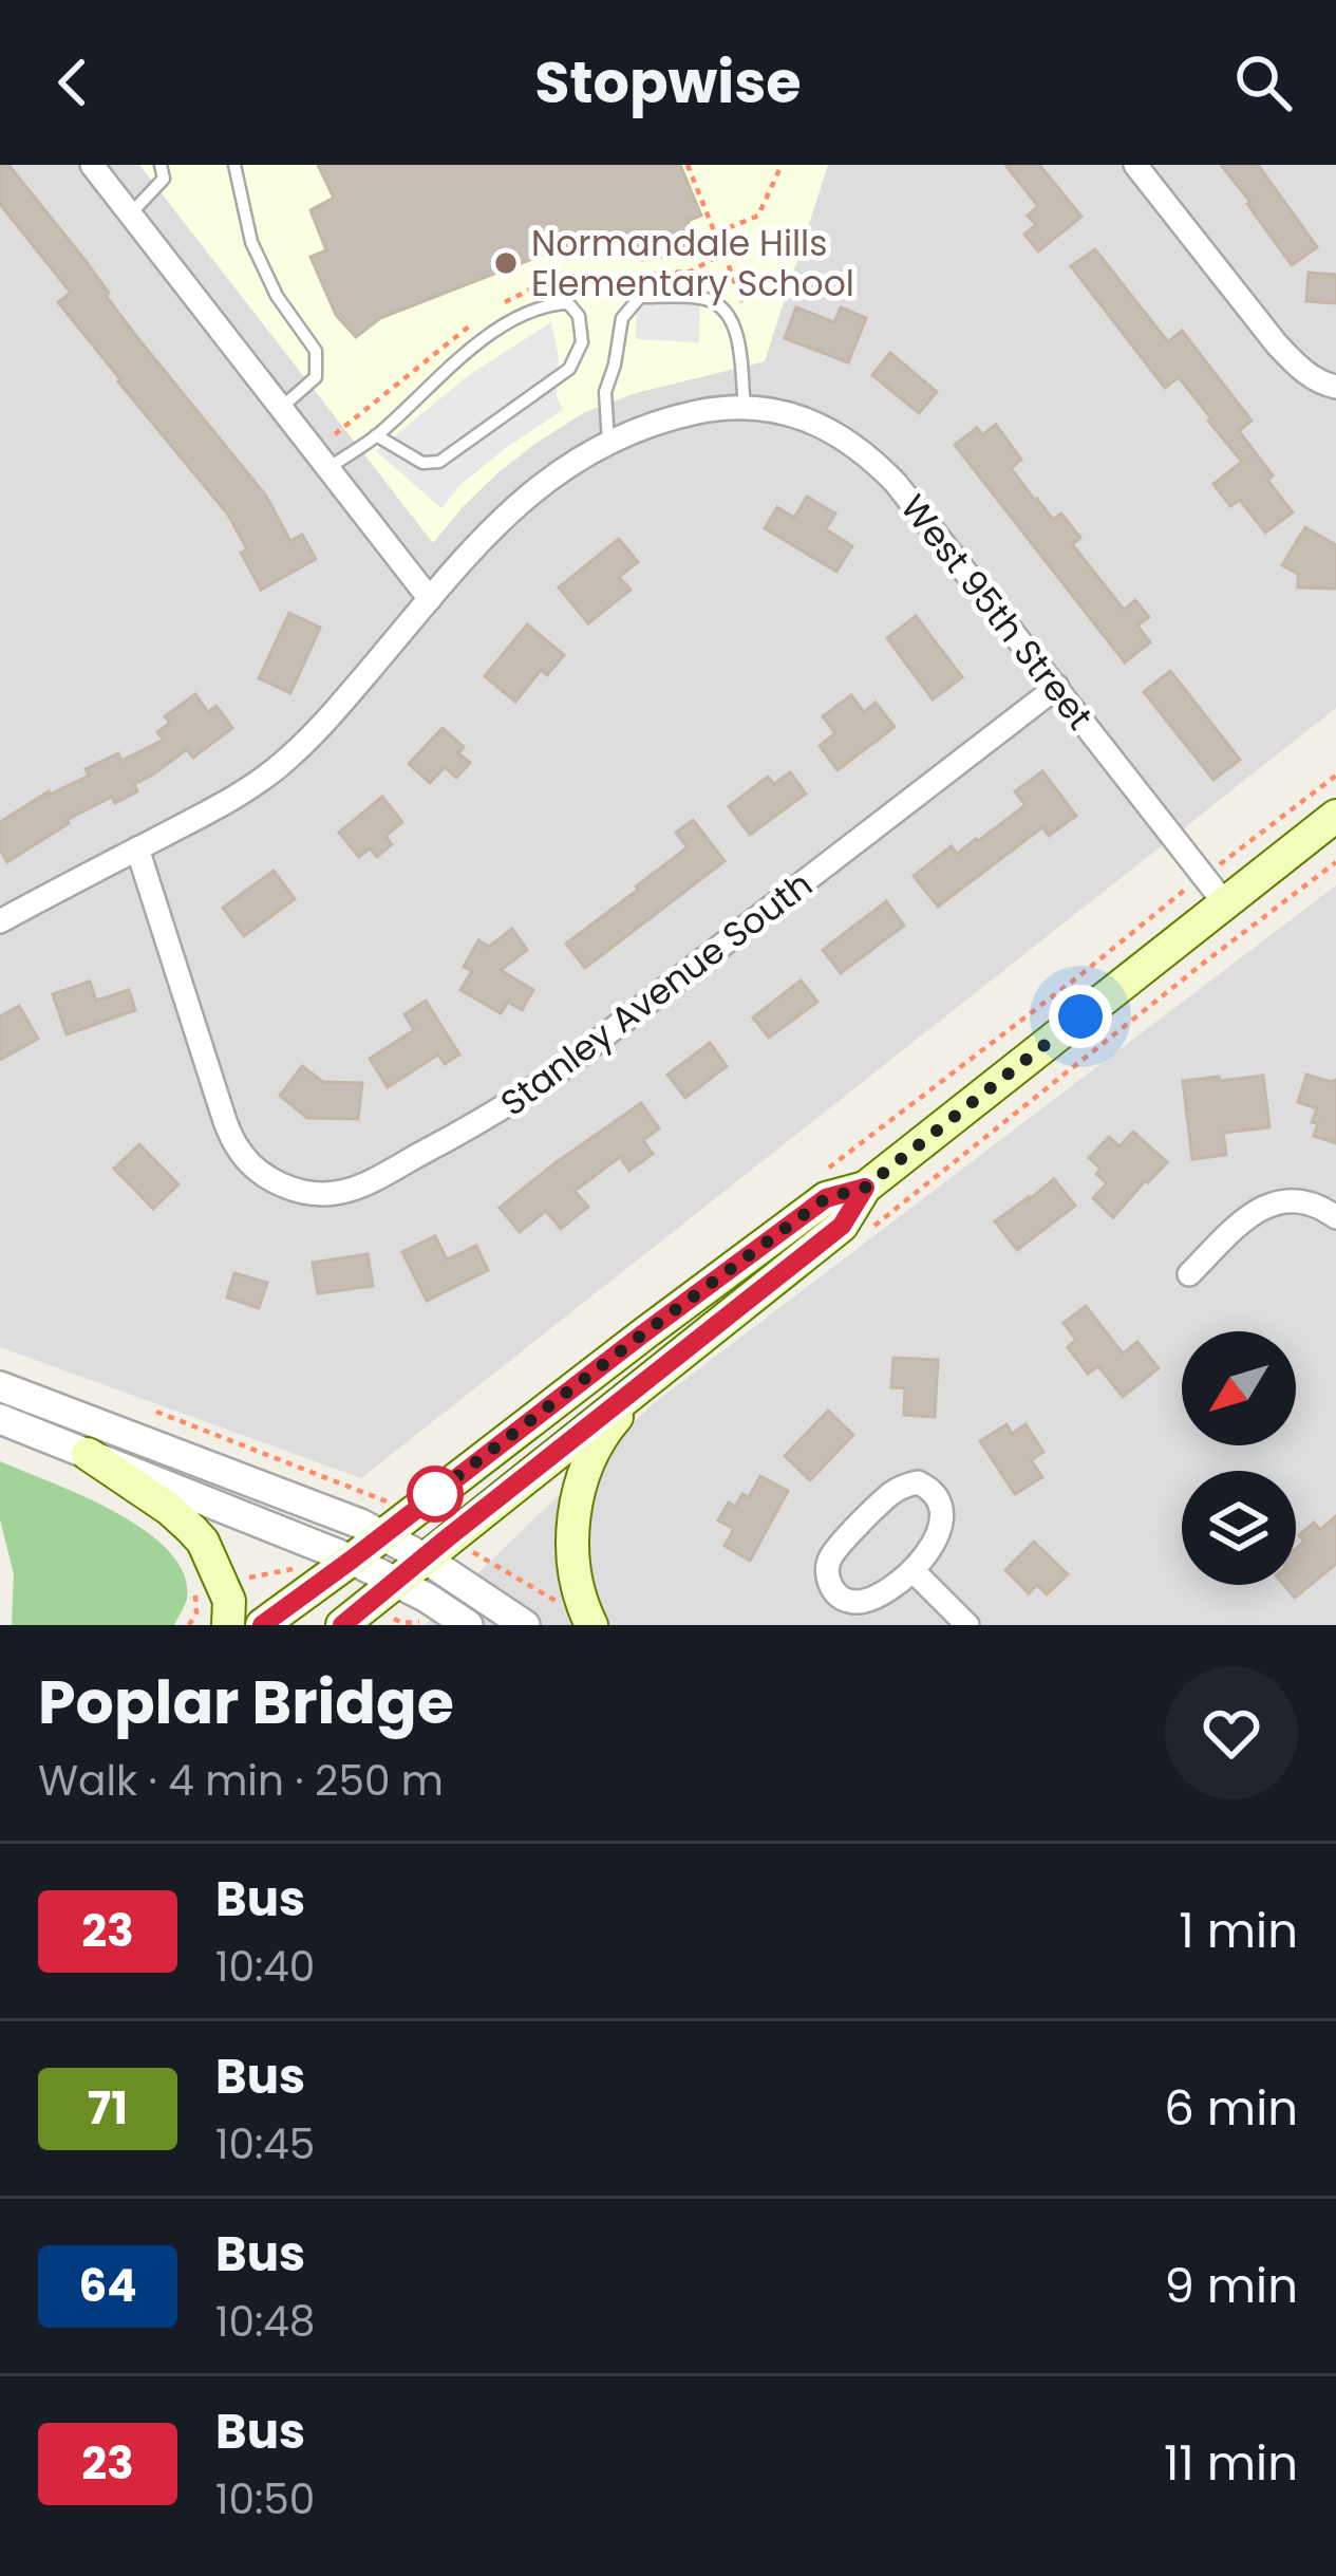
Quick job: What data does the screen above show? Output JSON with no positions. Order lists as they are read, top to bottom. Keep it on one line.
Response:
{"streets":{"street":["West 95th Street","Stanley Avenue South"]},"crossings":[["West 95th Street","Stanley Avenue South"]],"places":["Normandale Hills Elementary School"],"lines":["bus line 23"],"north":"bottom left","page":{"header":"Stopwise","heading":["Poplar Bridge","Walk · 4 min · 250 m"],"list":[{"mark":"23","name":"Bus","note":"10:40","value":"1 min"},{"mark":"71","name":"Bus","note":"10:45","value":"6 min"},{"mark":"64","name":"Bus","note":"10:48","value":"9 min"},{"mark":"23","name":"Bus","note":"10:50","value":"11 min"}]}}
